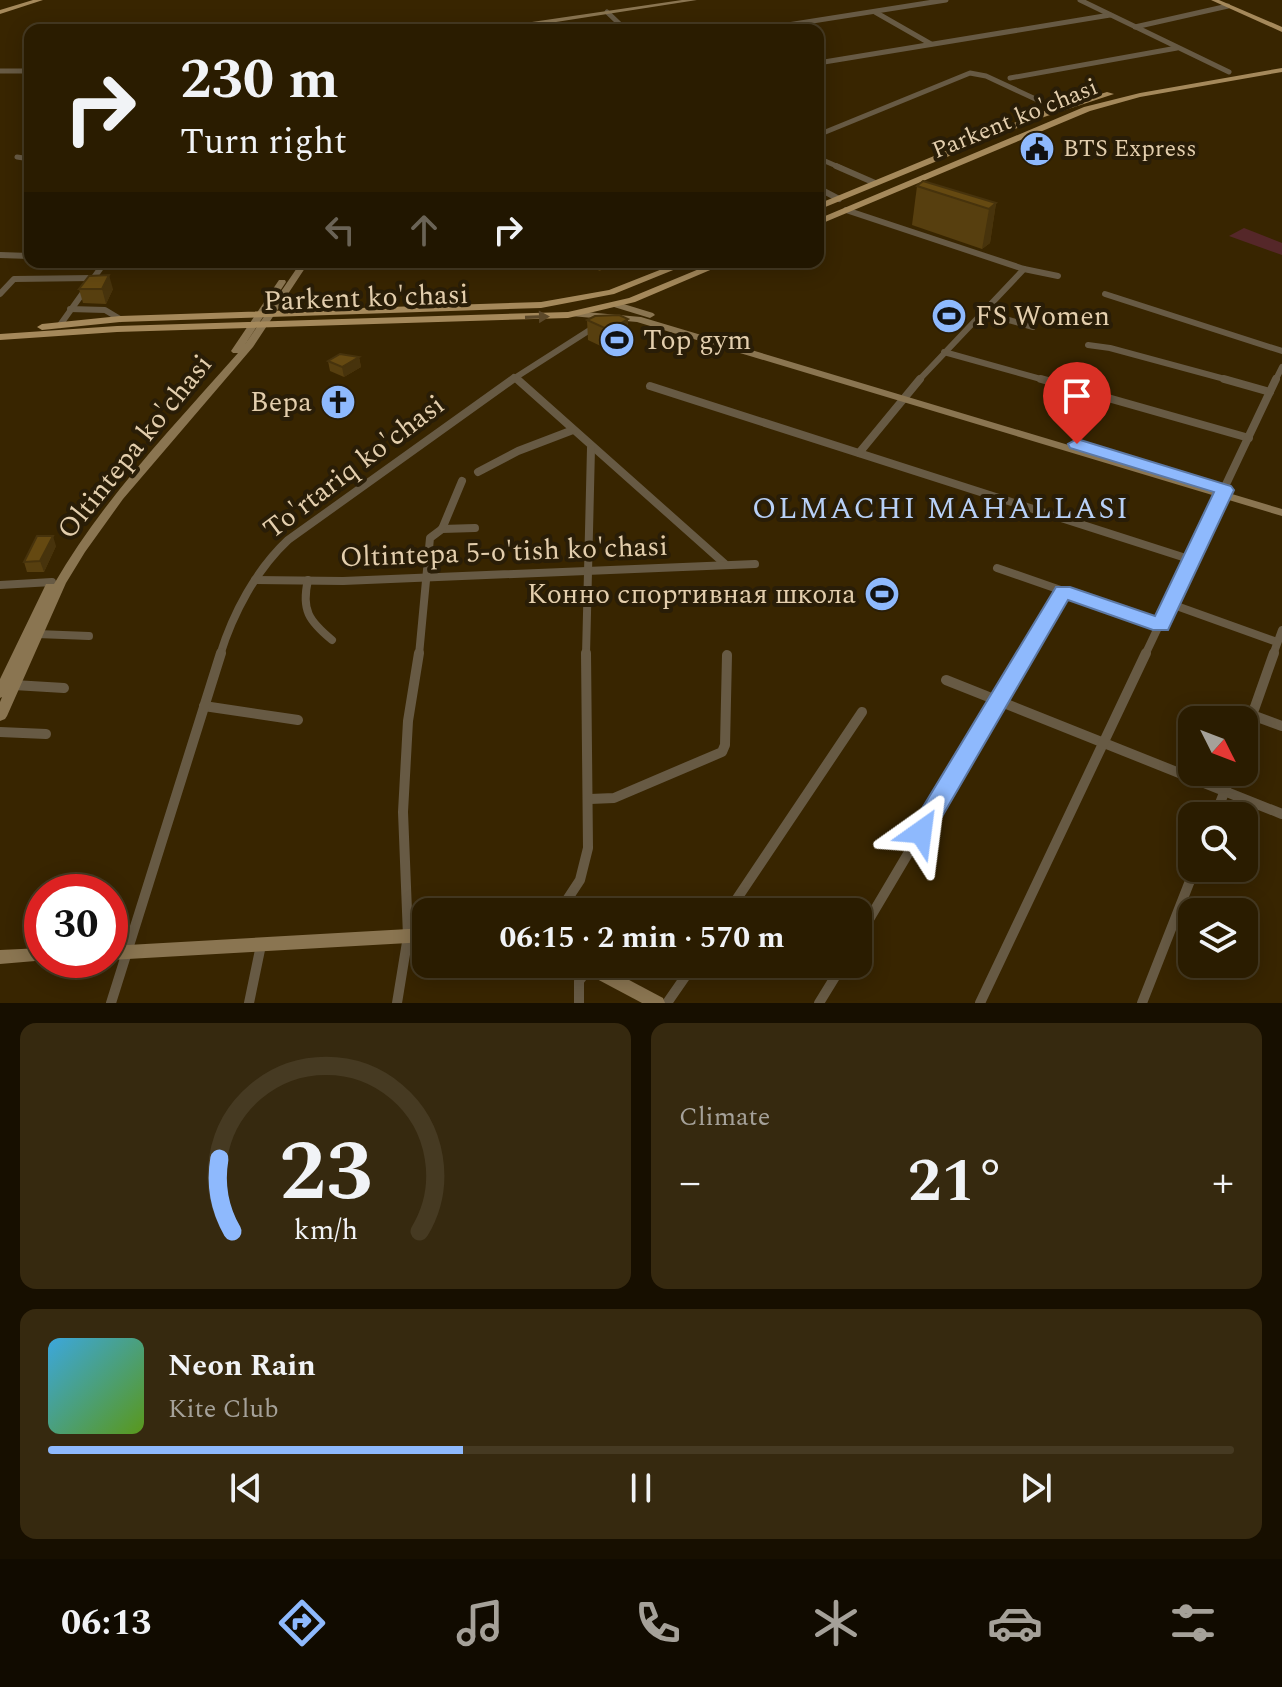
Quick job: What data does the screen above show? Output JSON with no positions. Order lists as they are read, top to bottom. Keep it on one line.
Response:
{"streets":{"main road":["Parkent ko'chasi"],"street":["Oltintepa ko'chasi","To'rtariq ko'chasi","Oltintepa 5-o'tish ko'chasi"]},"crossings":[["Parkent ko'chasi","Oltintepa ko'chasi"],["Parkent ko'chasi","To'rtariq ko'chasi"],["To'rtariq ko'chasi","Oltintepa 5-o'tish ko'chasi"]],"districts":["OLMACHI MAHALLASI"],"places":{"public building":["BTS Express"],"sports":["FS Women","Top gym","Конно спортивная школа"],"church":["Вера"]},"north":"bottom right","page":{"turn":["230 m","Turn right"],"limit":"30","trip":"06:15 · 2 min · 570 m","tile":"Climate","heat":["−","21°","+"],"song":["Neon Rain","Kite Club"],"tabs":"06:13","gauge":["23","km/h"]}}
